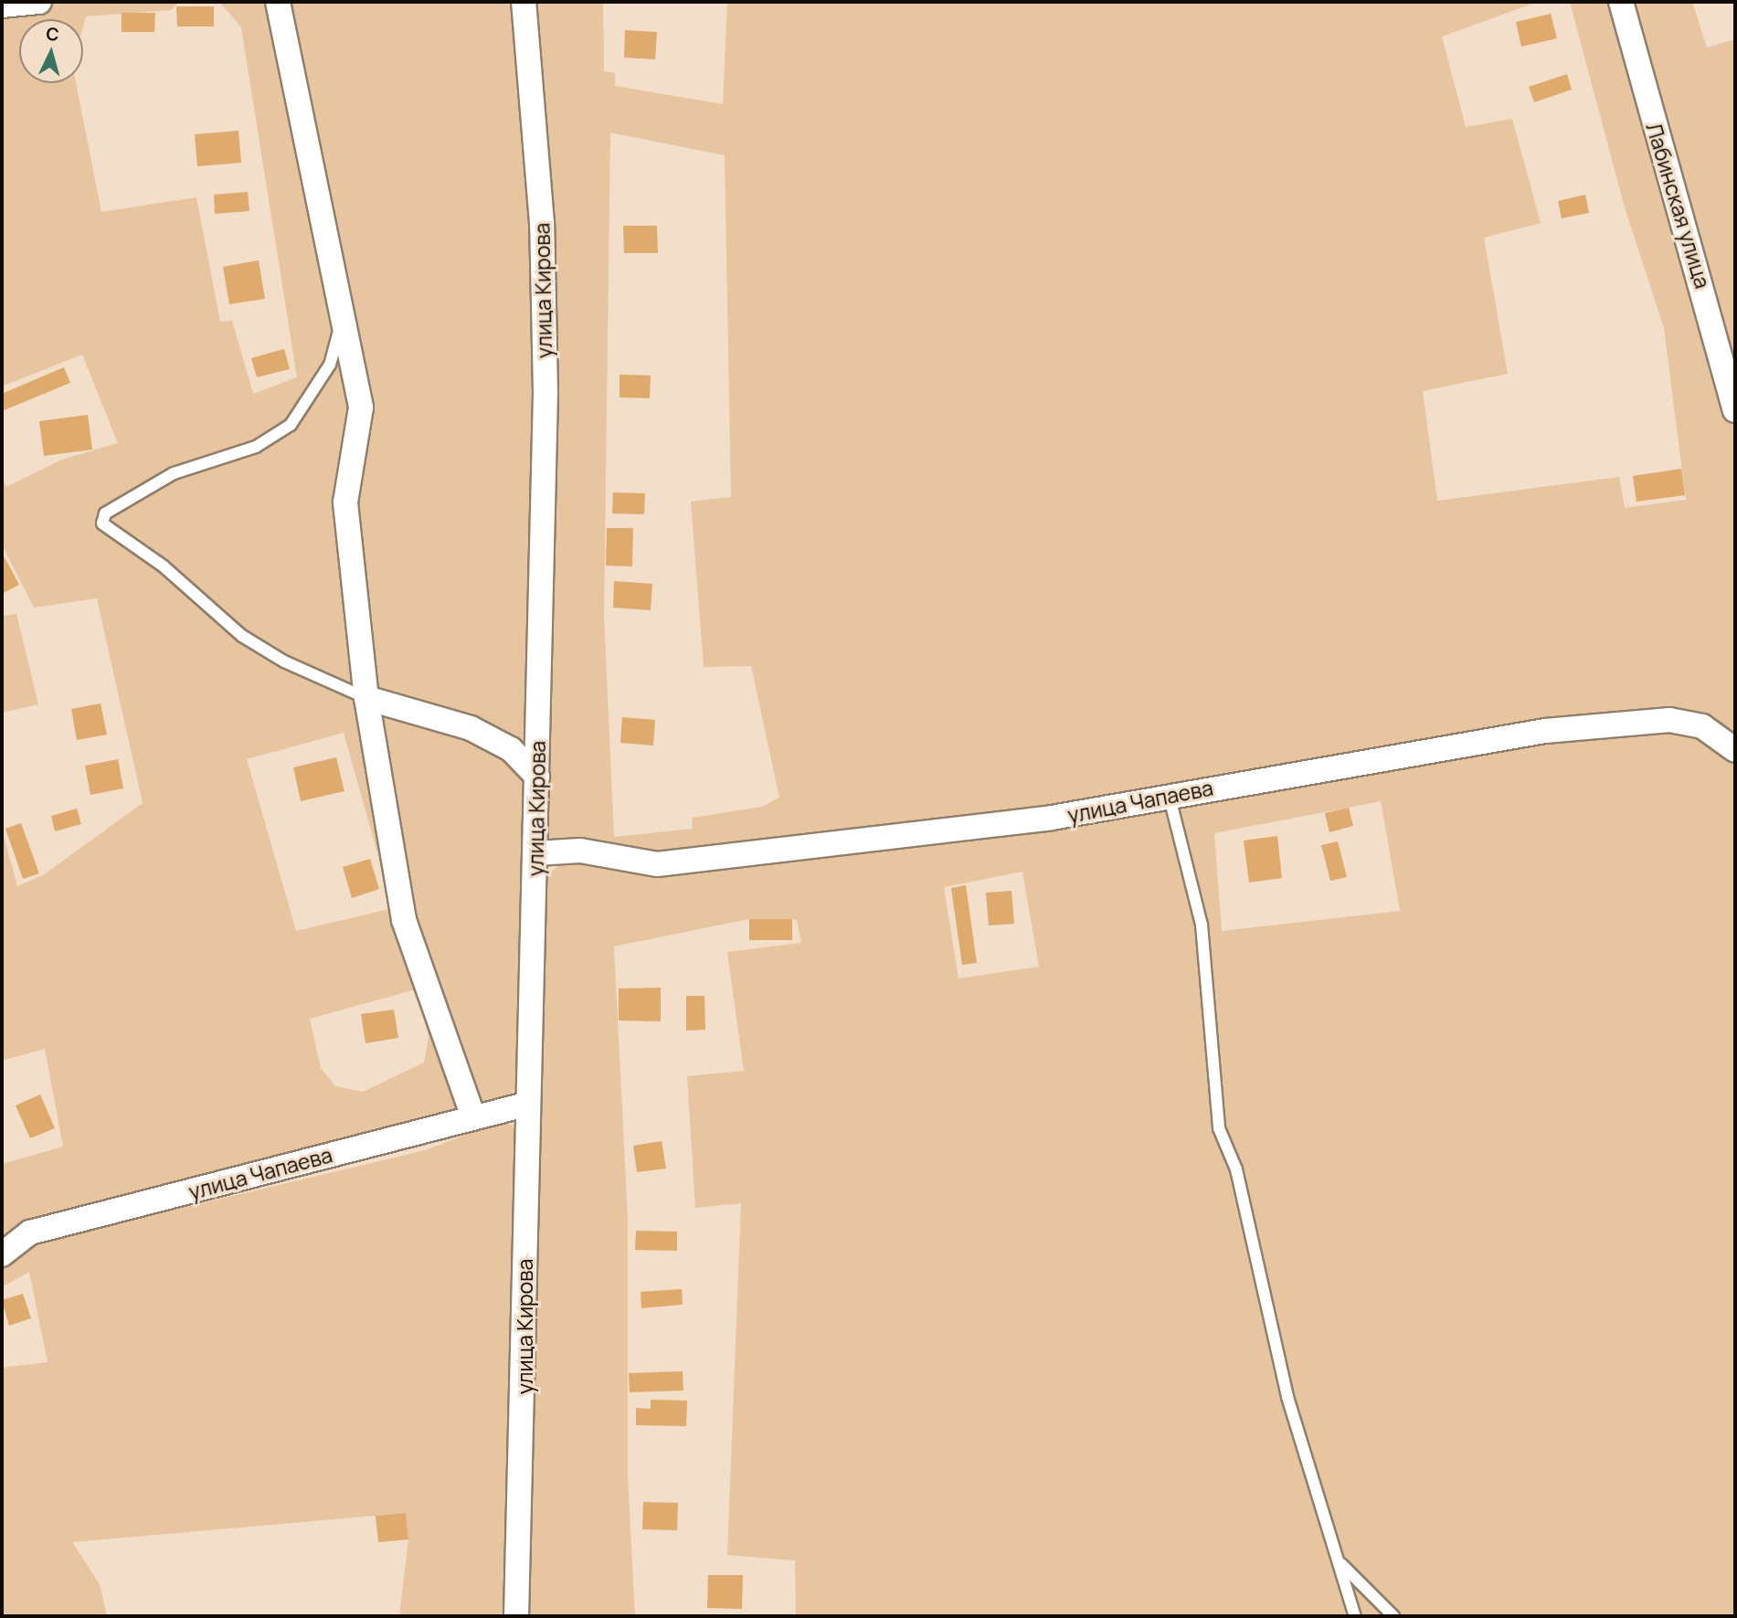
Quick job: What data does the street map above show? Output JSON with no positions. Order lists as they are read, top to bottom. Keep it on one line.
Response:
{"streets":{"street":["Лабинская улица","улица Кирова","улица Чапаева"]},"crossings":[["улица Кирова","улица Чапаева"]],"north":"top"}
